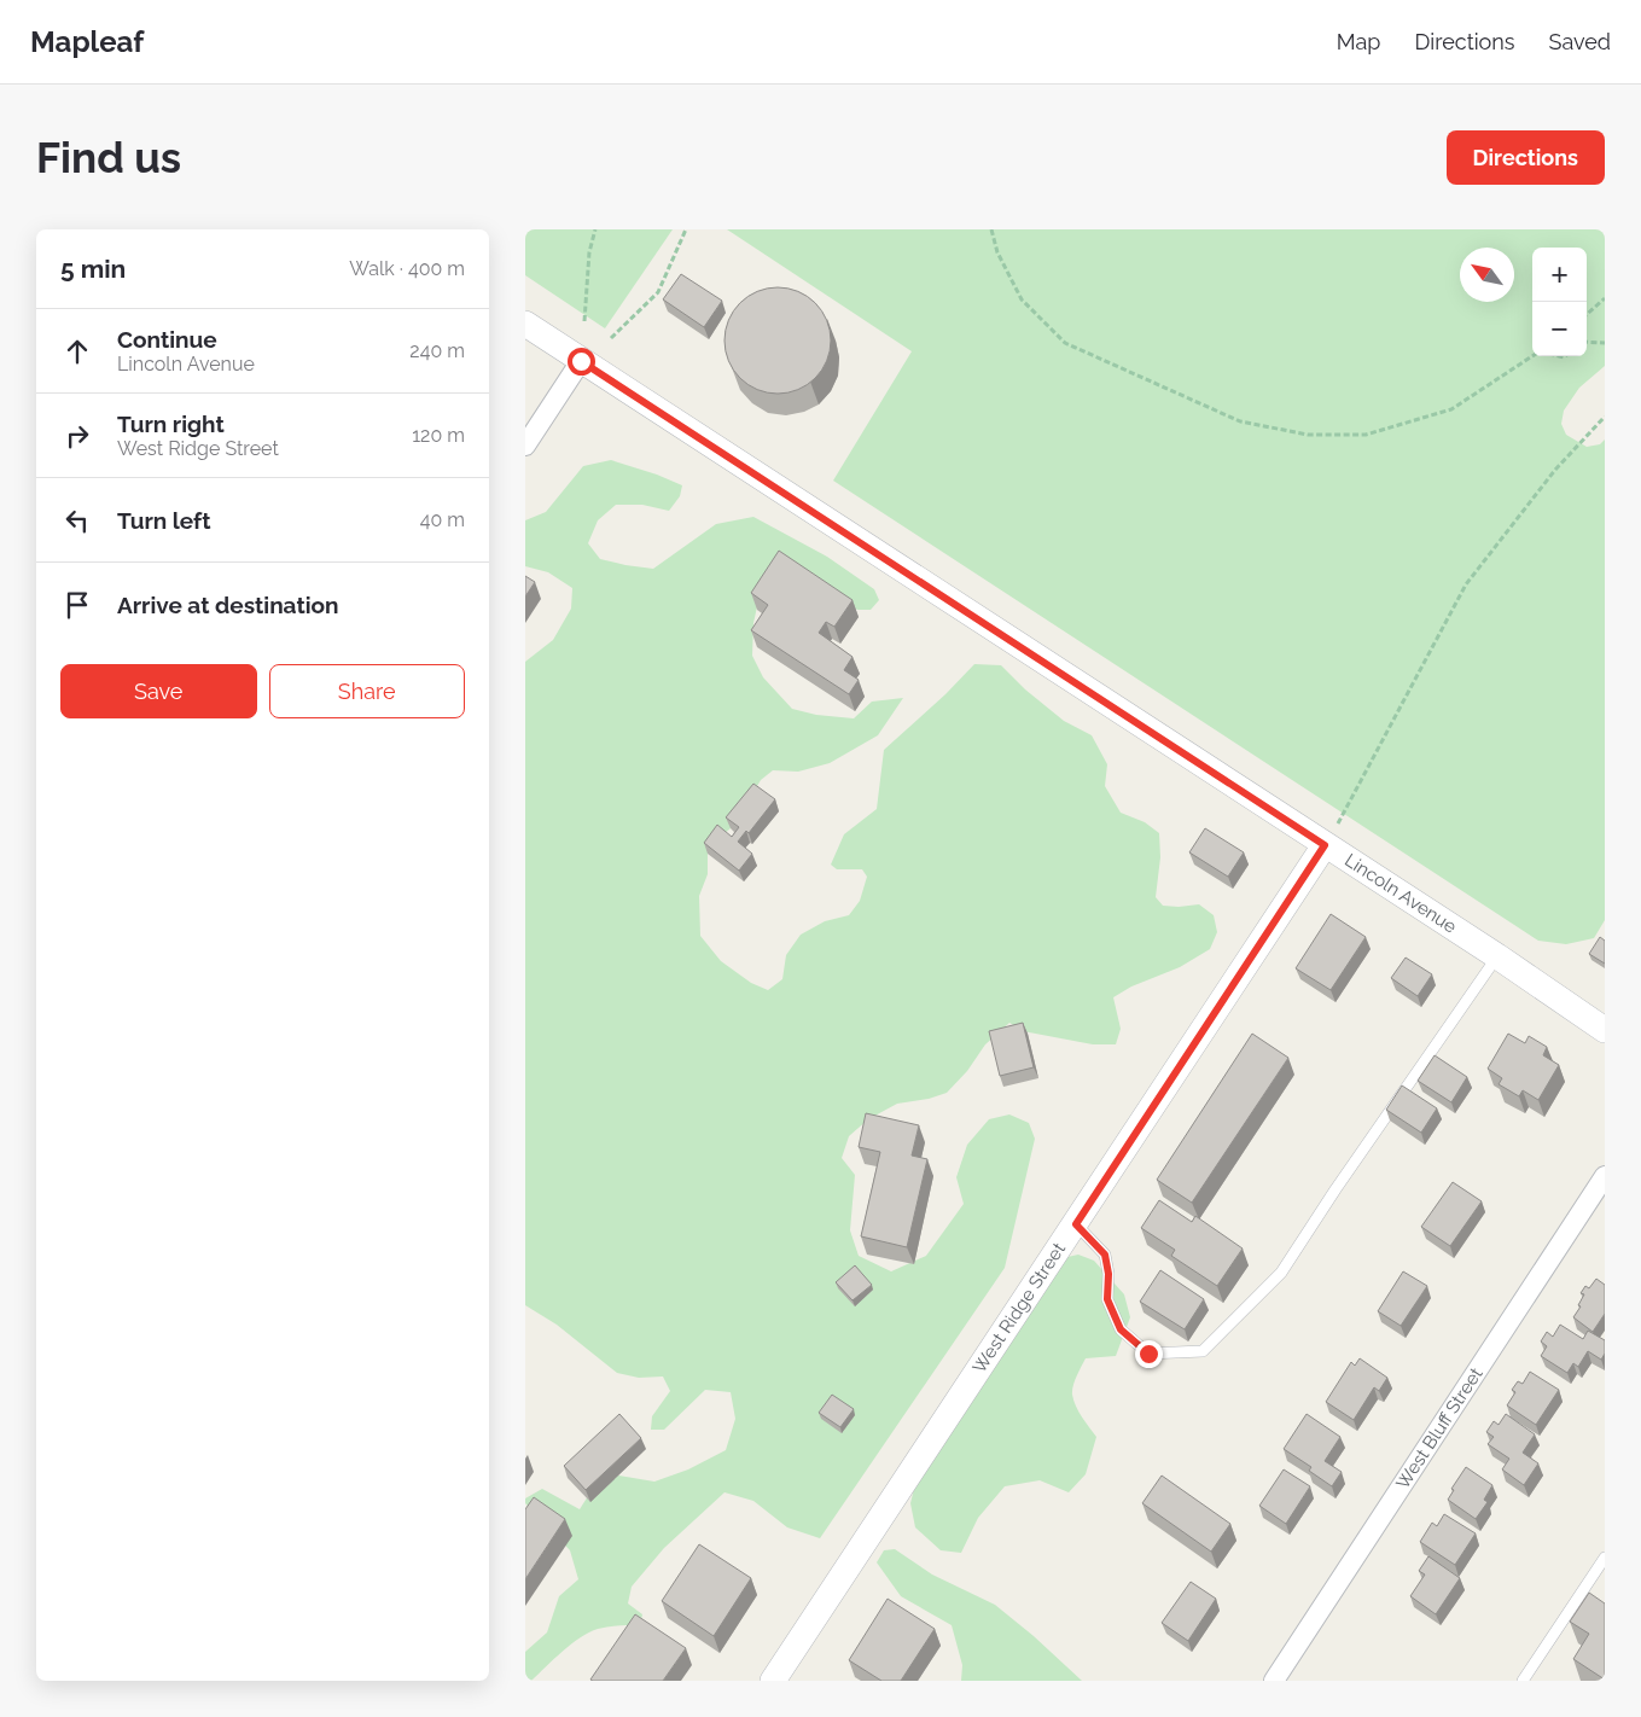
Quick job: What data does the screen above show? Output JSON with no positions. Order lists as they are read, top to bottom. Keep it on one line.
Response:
{"streets":{"street":["Lincoln Avenue","West Ridge Street","West Bluff Street"]},"crossings":[["Lincoln Avenue","West Ridge Street"]],"north":"top left","page":{"header":"Mapleaf","nav":["Map","Directions","Saved"],"buttons":["Directions",["Save","Share"]],"title":"Find us","heading":["5 min","Walk · 400 m"],"map_buttons":["+","−"],"list":[["Continue","Lincoln Avenue","240 m"],["Turn right","West Ridge Street","120 m"],["Turn left","40 m"],"Arrive at destination"]}}
